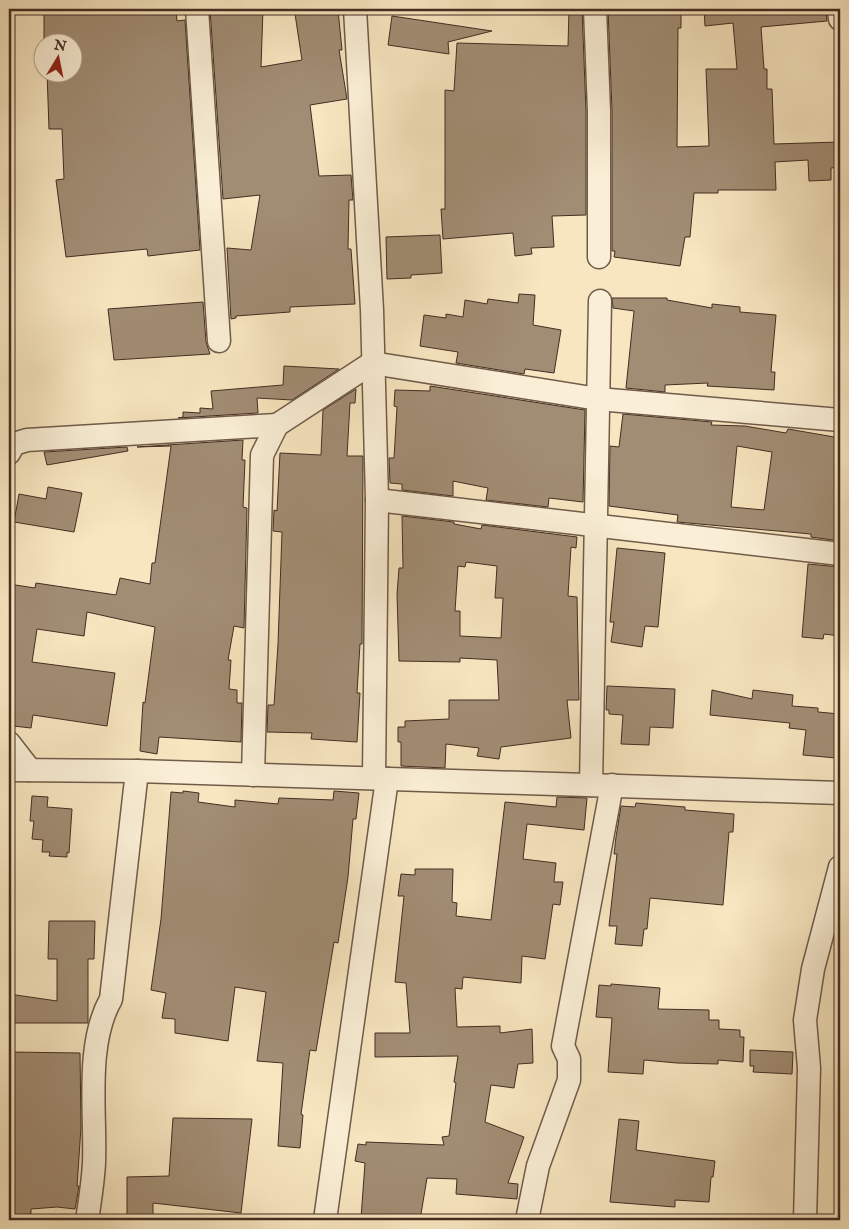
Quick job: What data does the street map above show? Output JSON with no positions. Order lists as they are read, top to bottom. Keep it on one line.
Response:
{"north":"top"}
